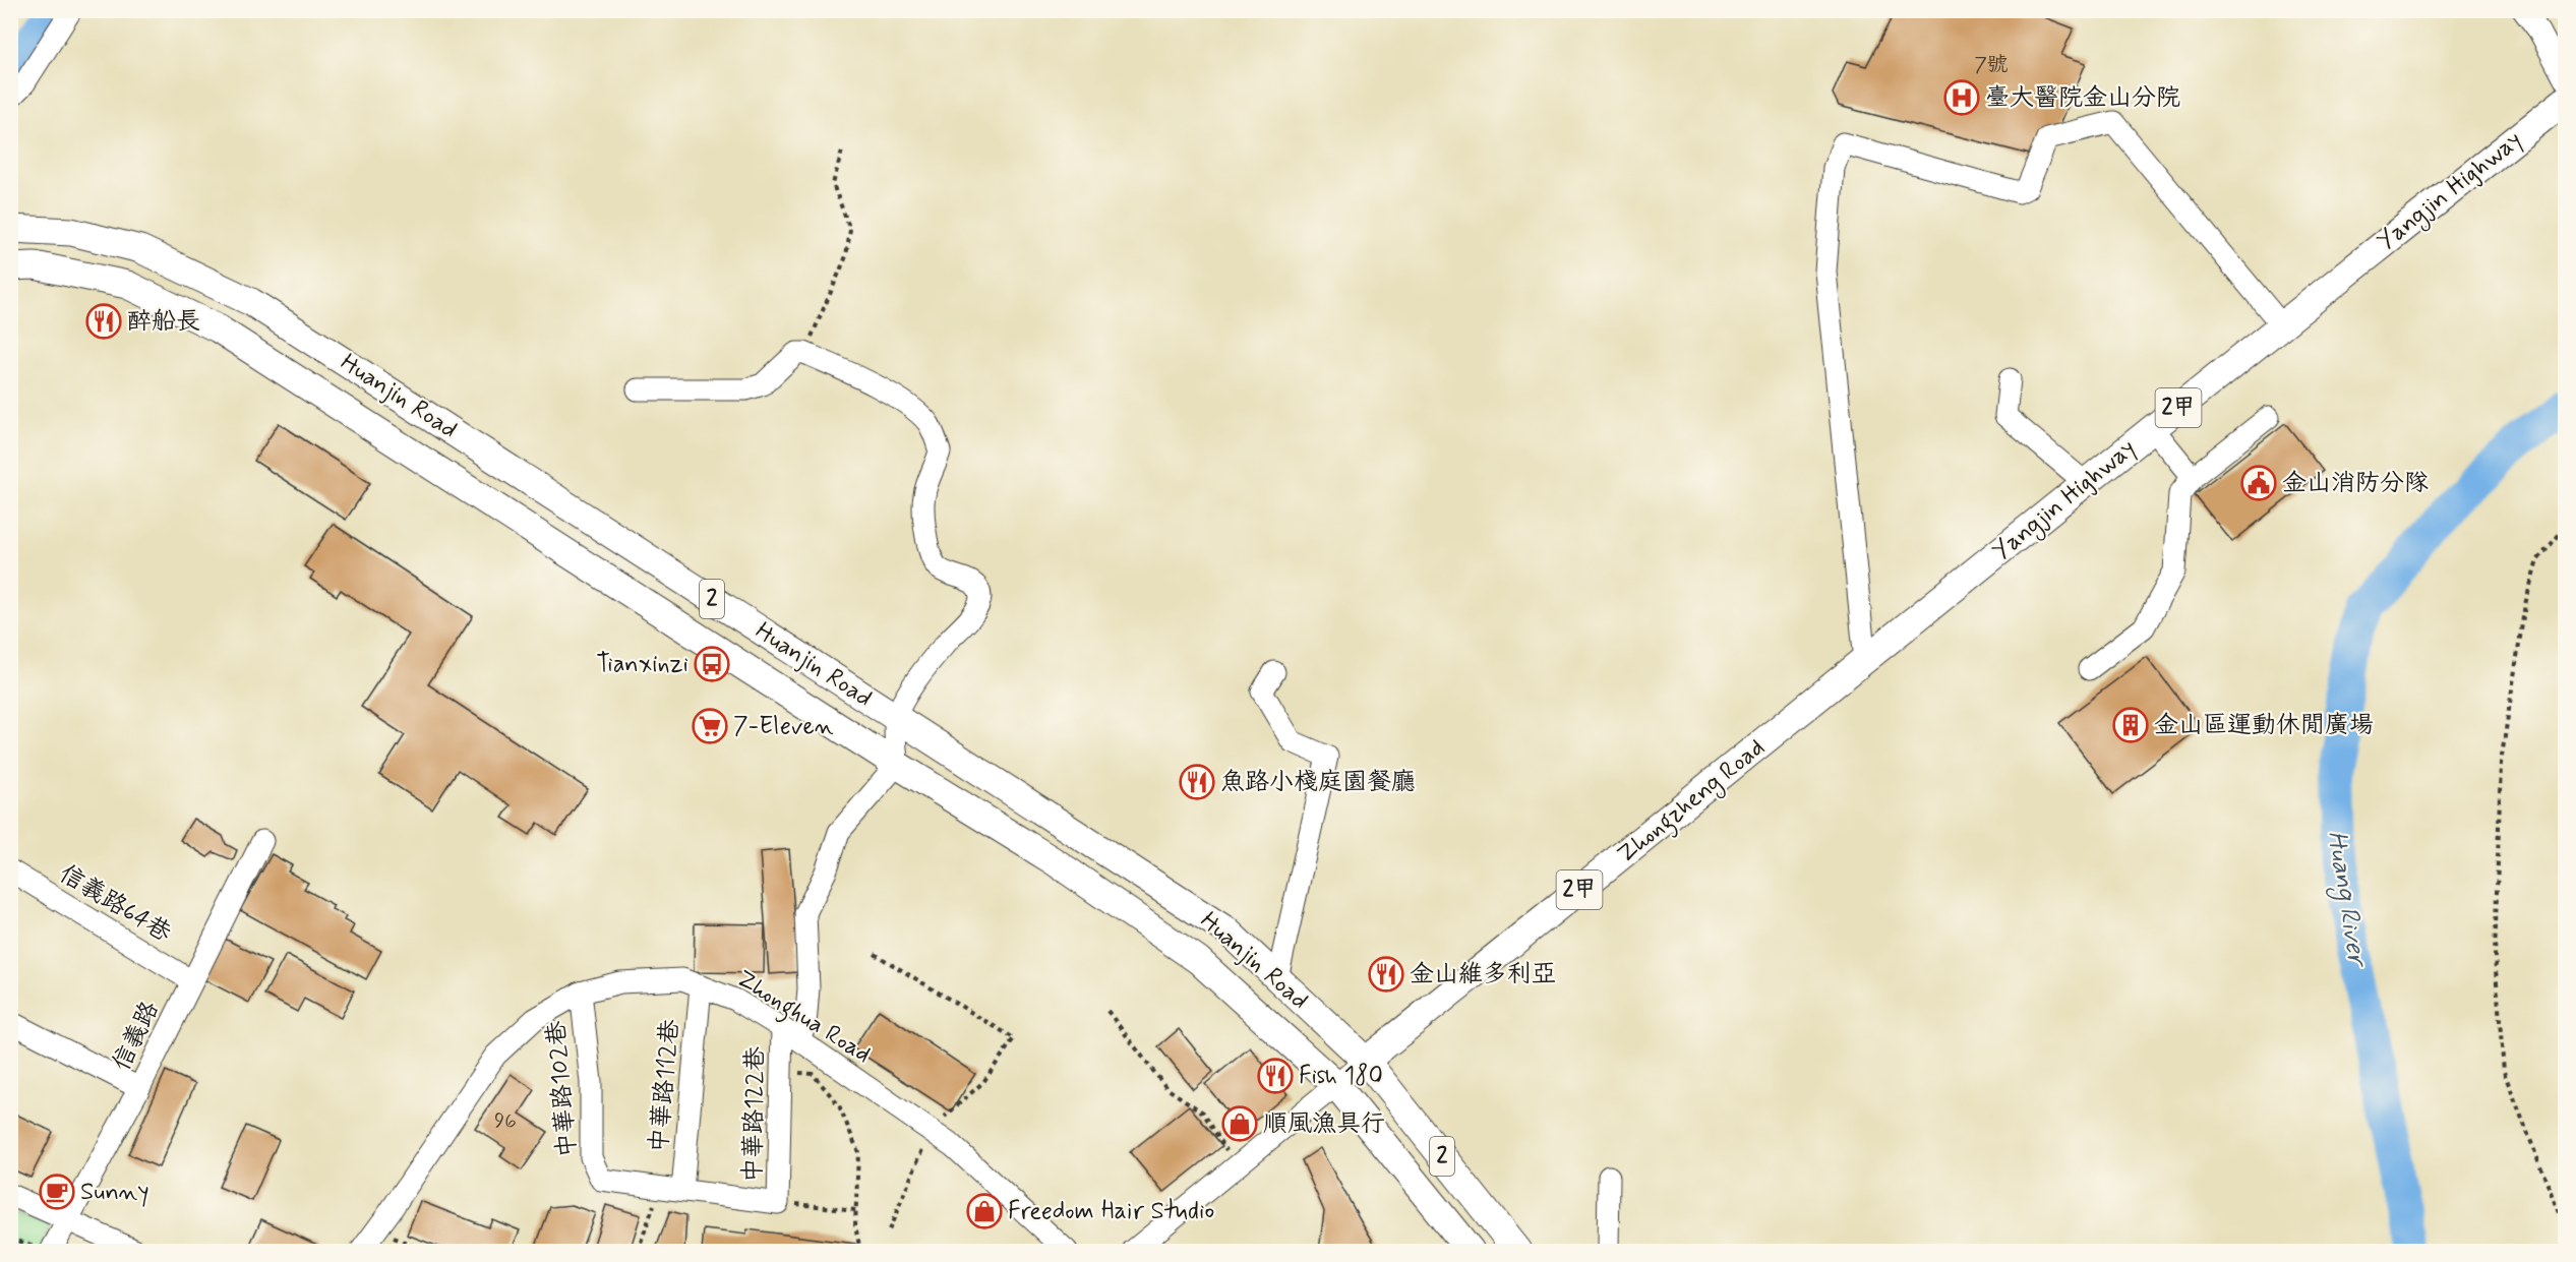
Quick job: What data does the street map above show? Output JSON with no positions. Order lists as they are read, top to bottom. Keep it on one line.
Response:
{"streets":{"main road":["Yangjin Highway","Huanjin Road","2甲","2","Zhongzheng Road"],"street":["信義路64巷","Zhonghua Road","信義路","中華路112巷","中華路102巷","中華路122巷"]},"crossings":[["Yangjin Highway","Zhongzheng Road"],["Huanjin Road","Zhongzheng Road"],["Huanjin Road","中華路122巷"],["信義路64巷","信義路"],["Zhonghua Road","中華路112巷"],["Zhonghua Road","中華路102巷"],["Zhonghua Road","中華路122巷"]],"water":["Huang River"],"places":{"hospital":["臺大醫院金山分院"],"restaurant":["醉船長","魚路小棧庭園餐廳","金山維多利亞","Fish 180"],"public building":["金山消防分隊"],"bus stop":["Tianxinzi"],"building":["金山區運動休閒廣場"],"supermarket":["7-Eleven"],"shop":["順風漁具行","Freedom Hair Studio"],"cafe":["Sunny"]},"house_numbers":["7號","96"]}
